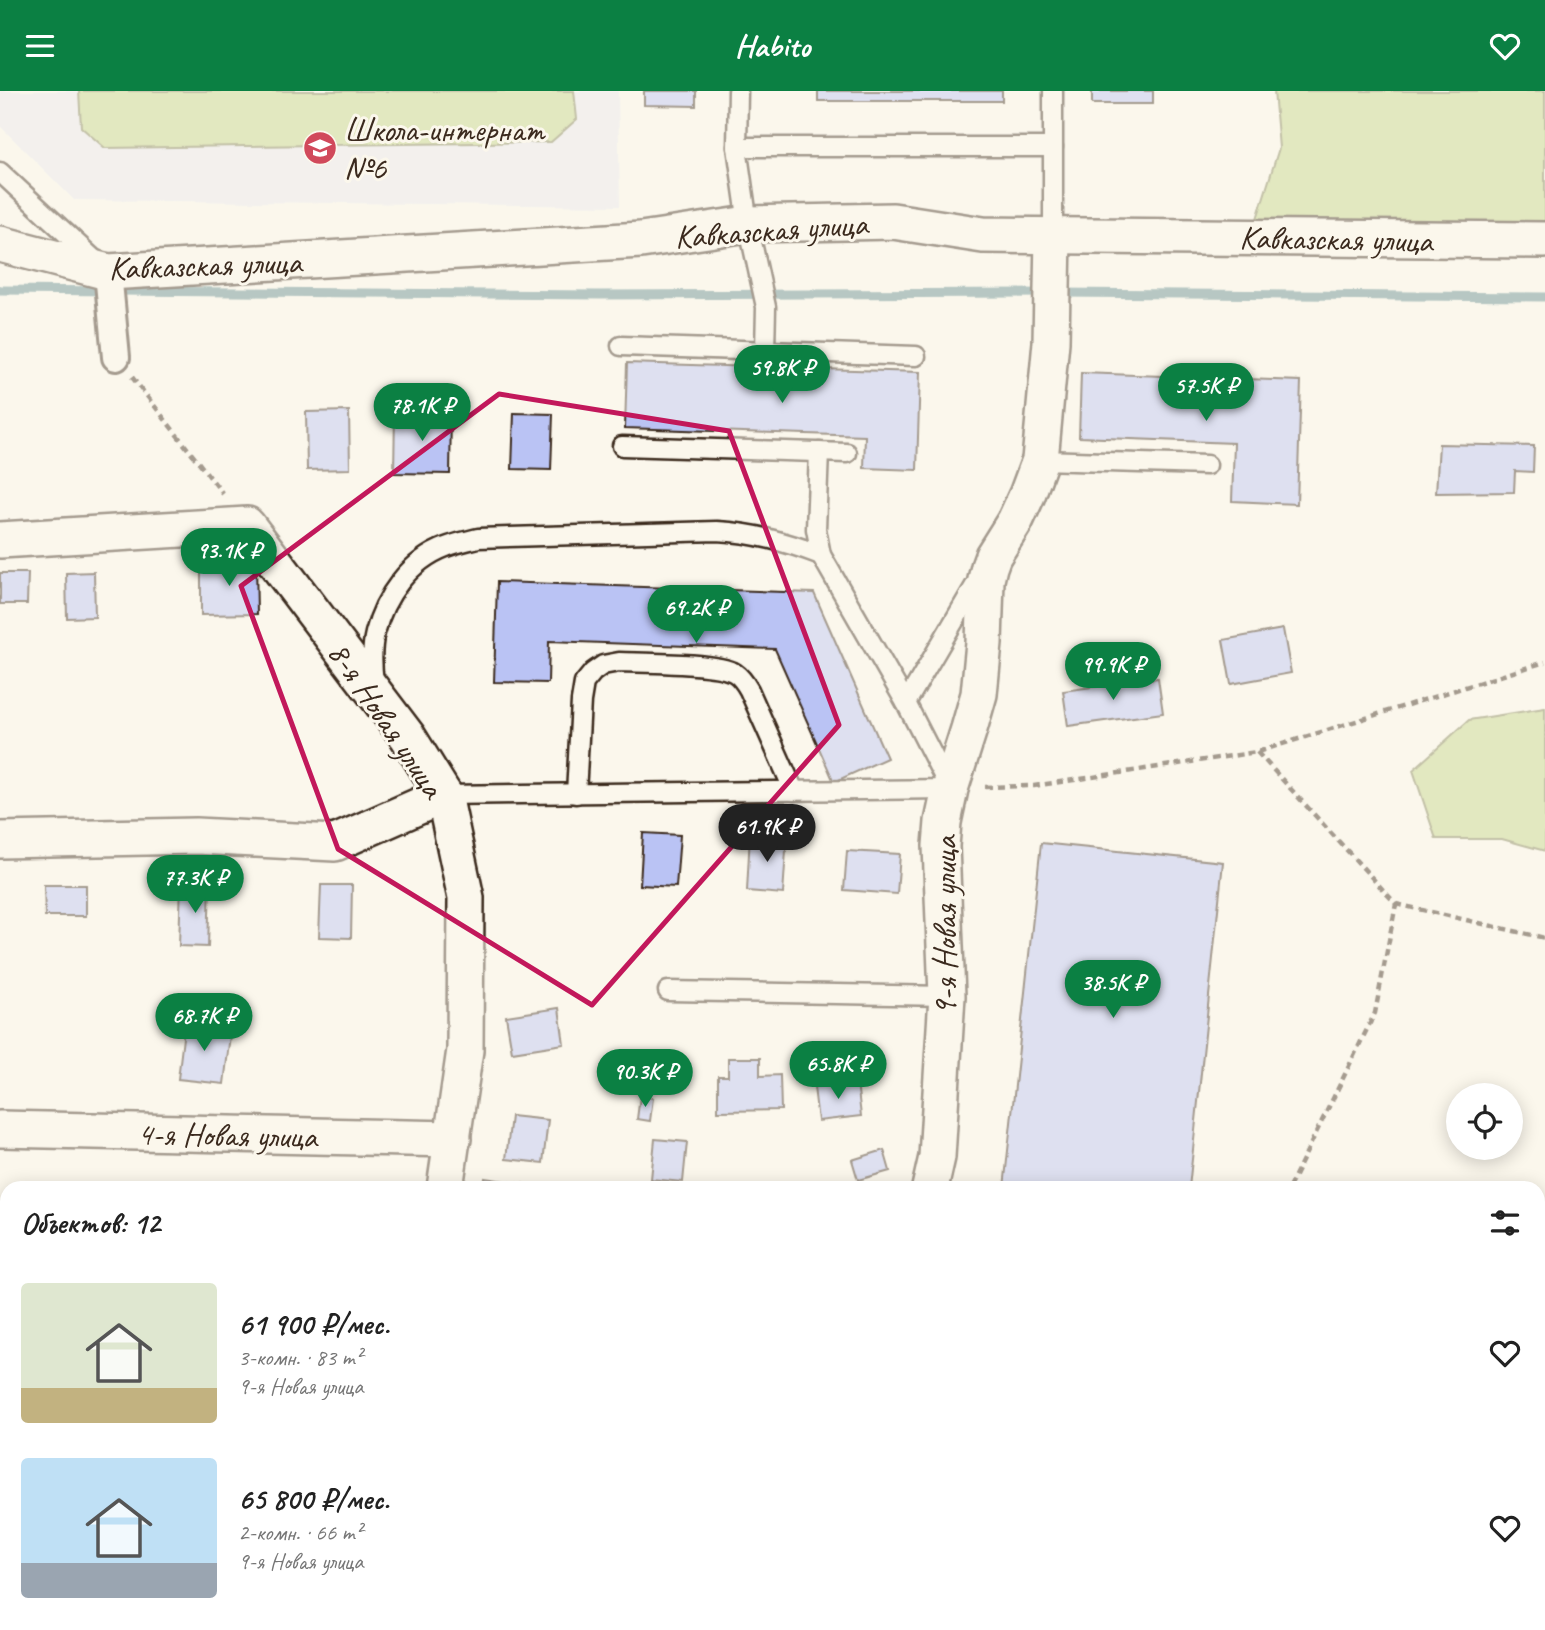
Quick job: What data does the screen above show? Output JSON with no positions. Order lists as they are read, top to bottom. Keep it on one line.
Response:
{"streets":{"street":["Кавказская улица","8-я Новая улица","9-я Новая улица","4-я Новая улица"]},"crossings":[["8-я Новая улица","4-я Новая улица"]],"places":{"school or university":["Школа-интернат №6"]},"page":{"header":"Habito","price":["59.8K ₽","57.5K ₽","78.1K ₽","93.1K ₽","69.2K ₽","99.9K ₽","61.9K ₽","77.3K ₽","38.5K ₽","68.7K ₽","65.8K ₽","90.3K ₽"],"heading":"Объектов: 12","list":[{"name":"61 900 ₽/мес.","note":"3-комн. · 83 m² · 9-я Новая улица"},{"name":"65 800 ₽/мес.","note":"2-комн. · 66 m² · 9-я Новая улица"}]}}
